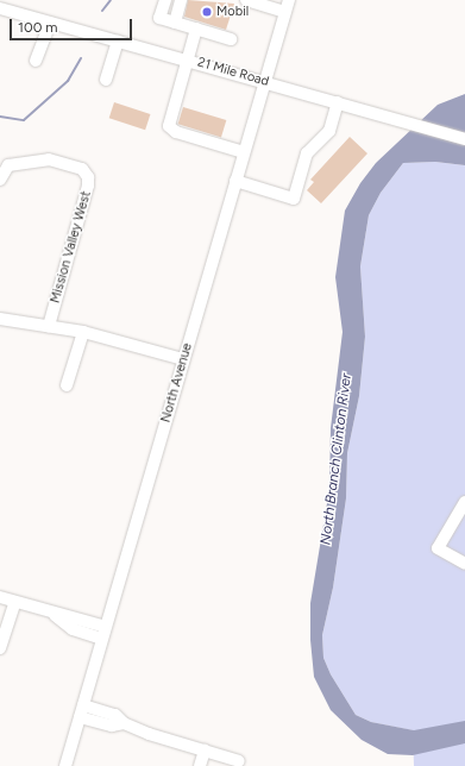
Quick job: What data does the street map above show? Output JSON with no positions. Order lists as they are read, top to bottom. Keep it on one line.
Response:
{"streets":{"street":["21 Mile Road","Mission Valley West","North Avenue"]},"crossings":[["21 Mile Road","North Avenue"]],"water":["North Branch Clinton River"],"places":["Mobil"],"scale_bar":"100 m"}
